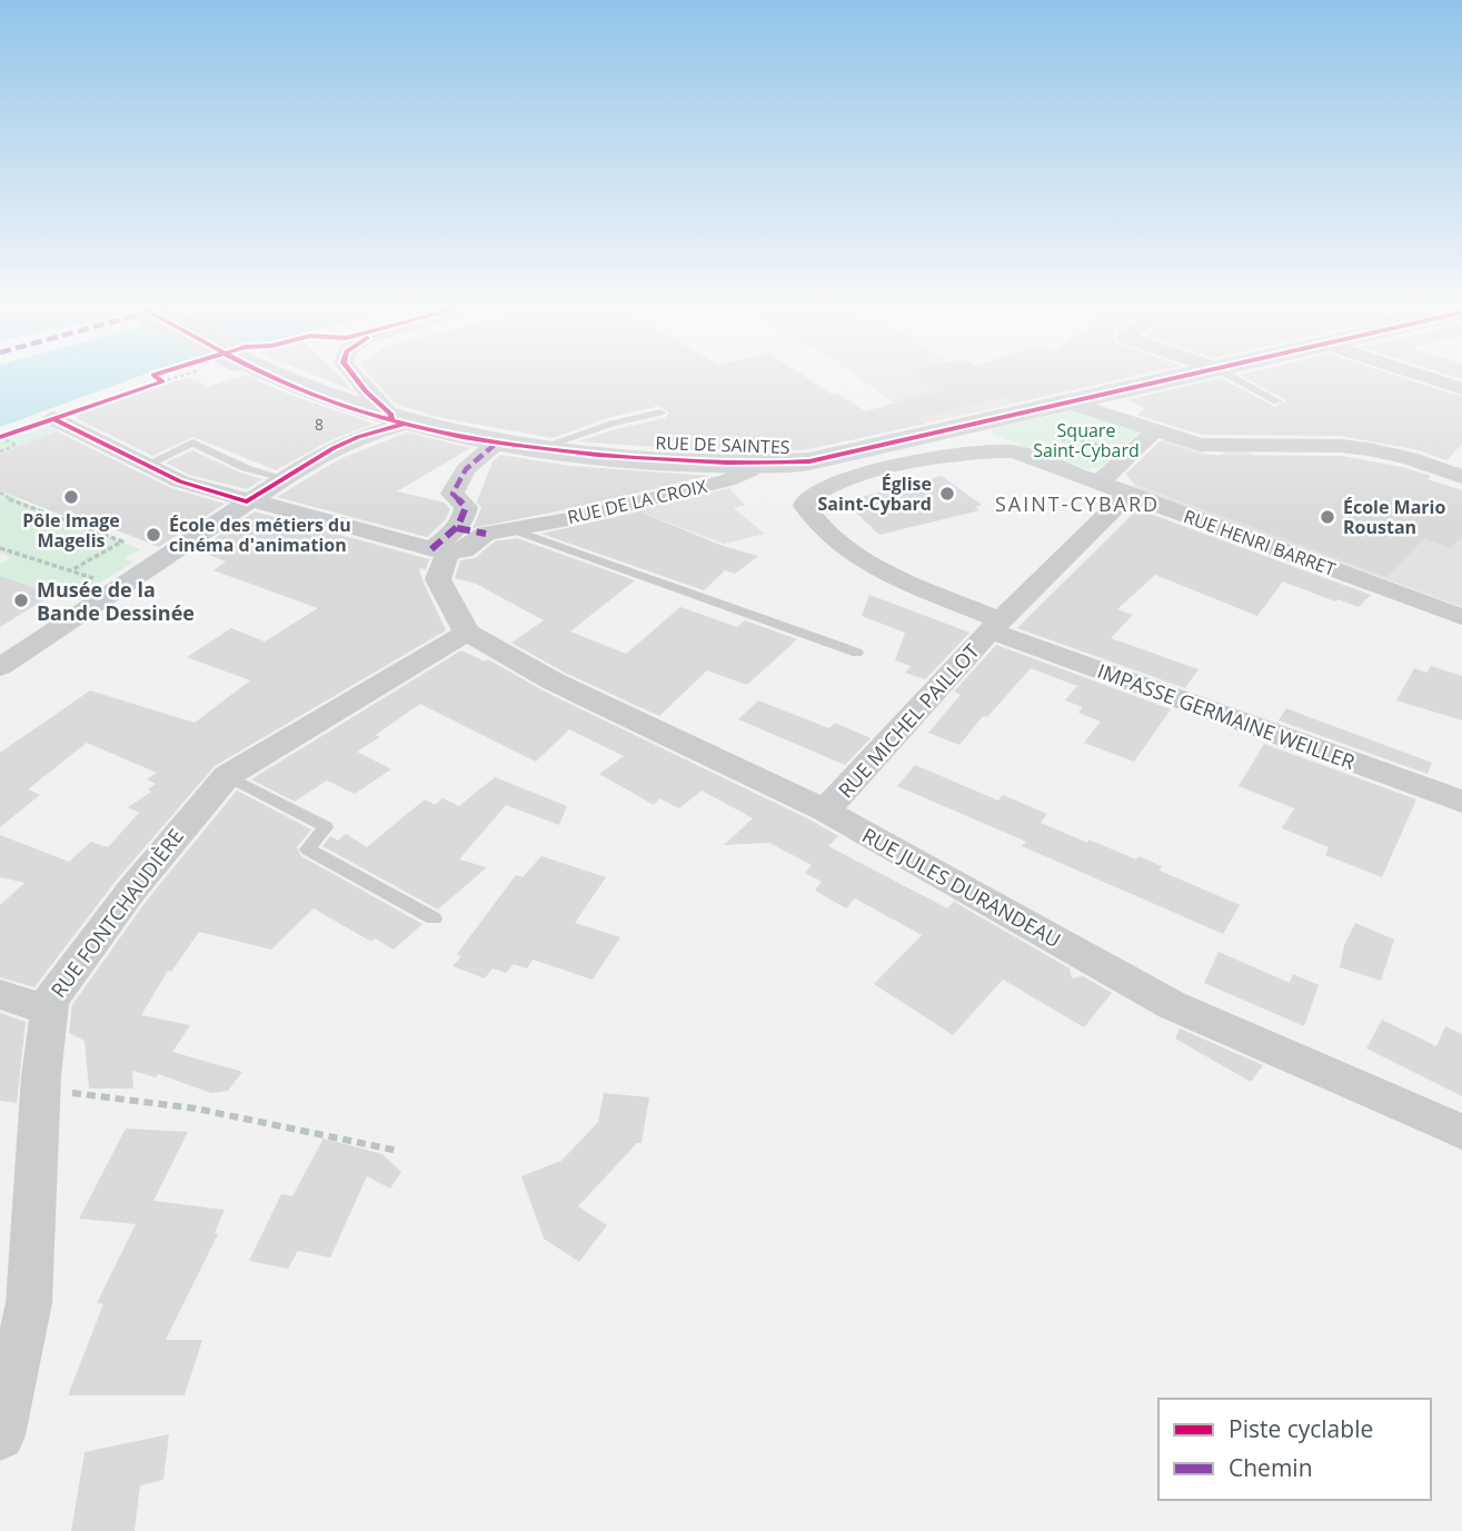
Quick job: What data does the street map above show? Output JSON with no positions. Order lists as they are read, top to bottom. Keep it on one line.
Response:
{"streets":{"main road":["RUE DE SAINTES"],"street":["RUE DE LA CROIX","RUE HENRI BARRET","IMPASSE GERMAINE WEILLER","RUE MICHEL PAILLOT","RUE JULES DURANDEAU","RUE FONTCHAUDIÈRE"]},"crossings":[["RUE DE SAINTES","RUE DE LA CROIX"],["RUE DE SAINTES","RUE HENRI BARRET"],["RUE DE SAINTES","IMPASSE GERMAINE WEILLER"],["RUE HENRI BARRET","IMPASSE GERMAINE WEILLER"],["RUE HENRI BARRET","RUE MICHEL PAILLOT"],["IMPASSE GERMAINE WEILLER","RUE MICHEL PAILLOT"],["RUE MICHEL PAILLOT","RUE JULES DURANDEAU"],["RUE JULES DURANDEAU","RUE FONTCHAUDIÈRE"]],"districts":["SAINT-CYBARD"],"parks":["Square Saint-Cybard"],"places":["Église Saint-Cybard","Pôle Image Magelis","École Mario Roustan","École des métiers du cinéma d'animation","Musée de la Bande Dessinée"],"house_numbers":["8"],"legend":["Piste cyclable","Chemin"]}
